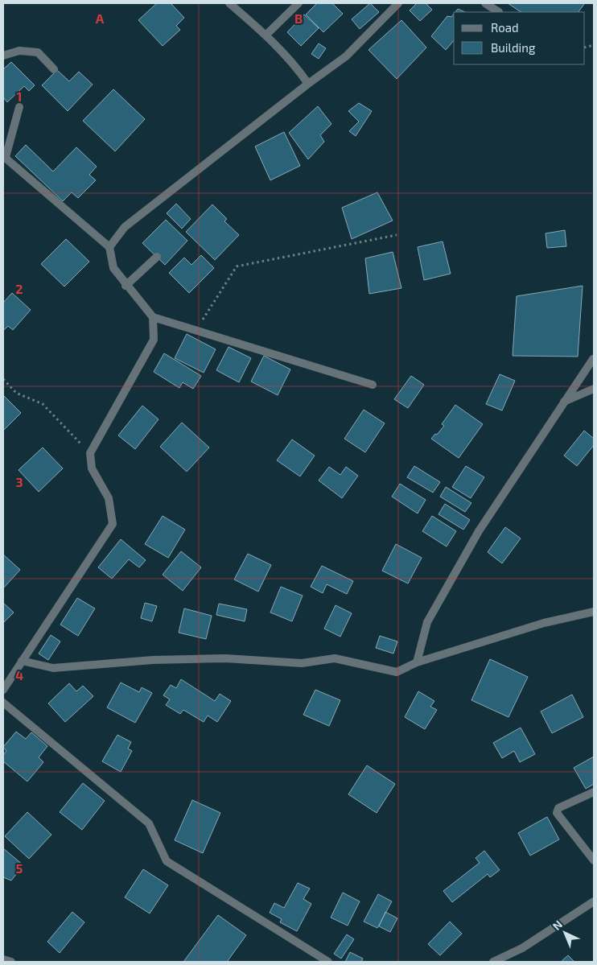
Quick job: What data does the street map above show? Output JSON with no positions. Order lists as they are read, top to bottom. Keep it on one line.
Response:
{"legend":["Road","Building"],"north":"top left","grid":{"columns":["A","B"],"rows":["1","2","3","4","5"]}}
